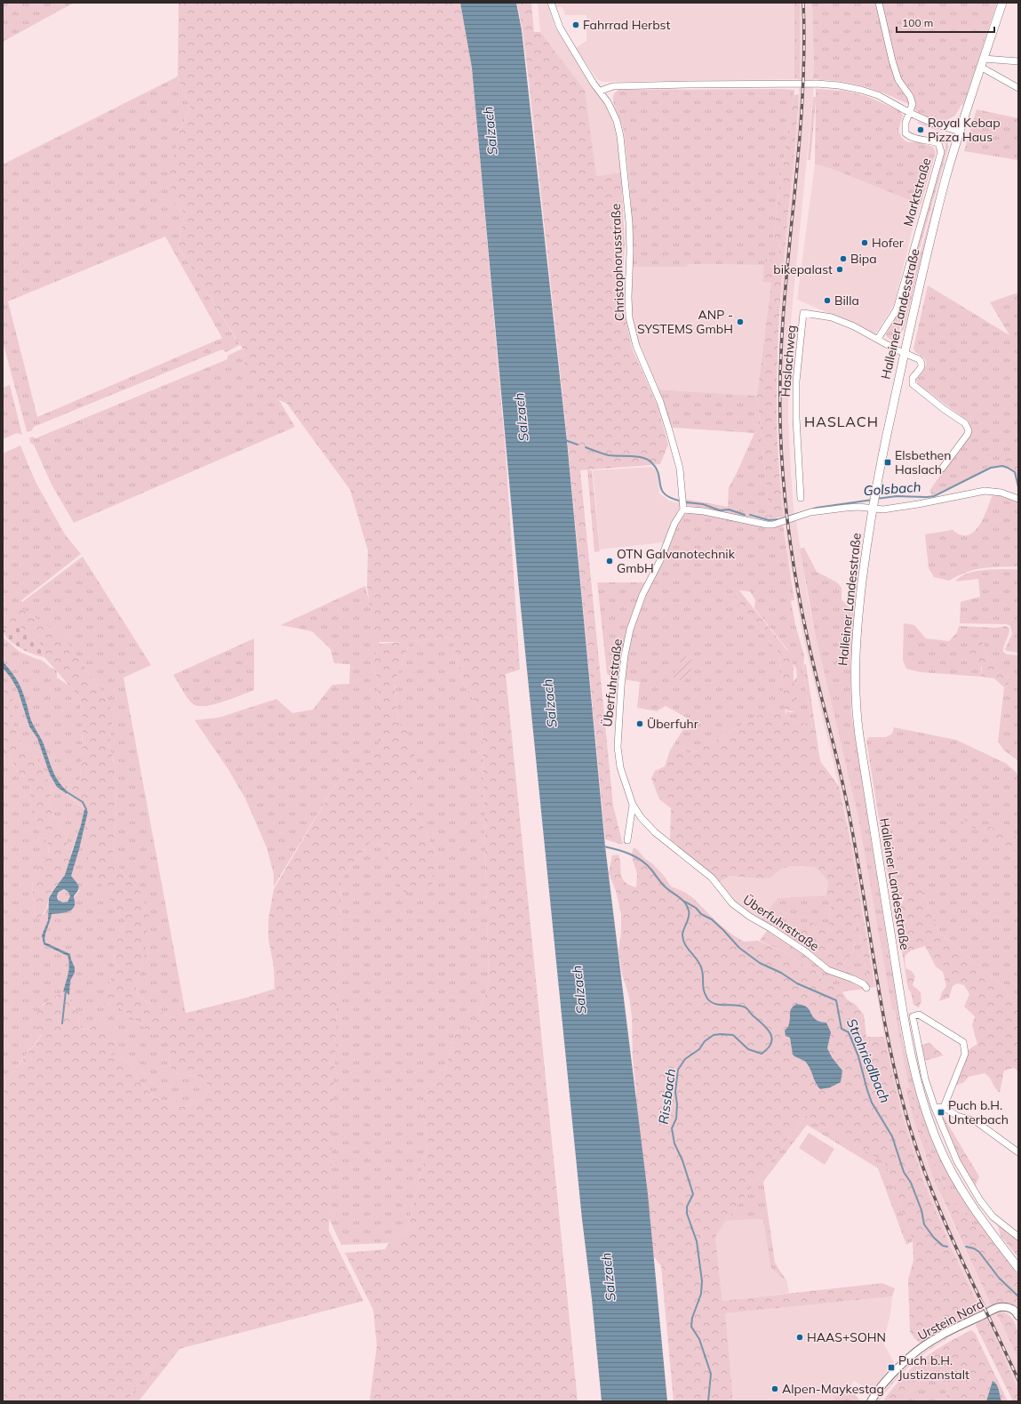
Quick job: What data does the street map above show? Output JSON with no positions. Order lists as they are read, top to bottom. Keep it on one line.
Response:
{"streets":{"main road":["Halleiner Landesstraße"],"street":["Marktstraße","Christophorusstraße","Haslachweg","Überfuhrstraße","Urstein Nord"]},"crossings":[["Marktstraße","Haslachweg"],["Christophorusstraße","Überfuhrstraße"],["Halleiner Landesstraße","Haslachweg"]],"districts":["HASLACH"],"water":["Salzach","Golsbach","Strohriedlbach","Rissbach"],"places":{"other":["Fahrrad Herbst","Royal Kebap Pizza Haus","Hofer","Bipa","bikepalast","Billa","ANP - SYSTEMS GmbH","OTN Galvanotechnik GmbH","Überfuhr","HAAS+SOHN","Alpen-Maykestag"],"transit":["Elsbethen Haslach","Puch b.H. Unterbach","Puch b.H. Justizanstalt"]},"scale_bar":"100 m"}
